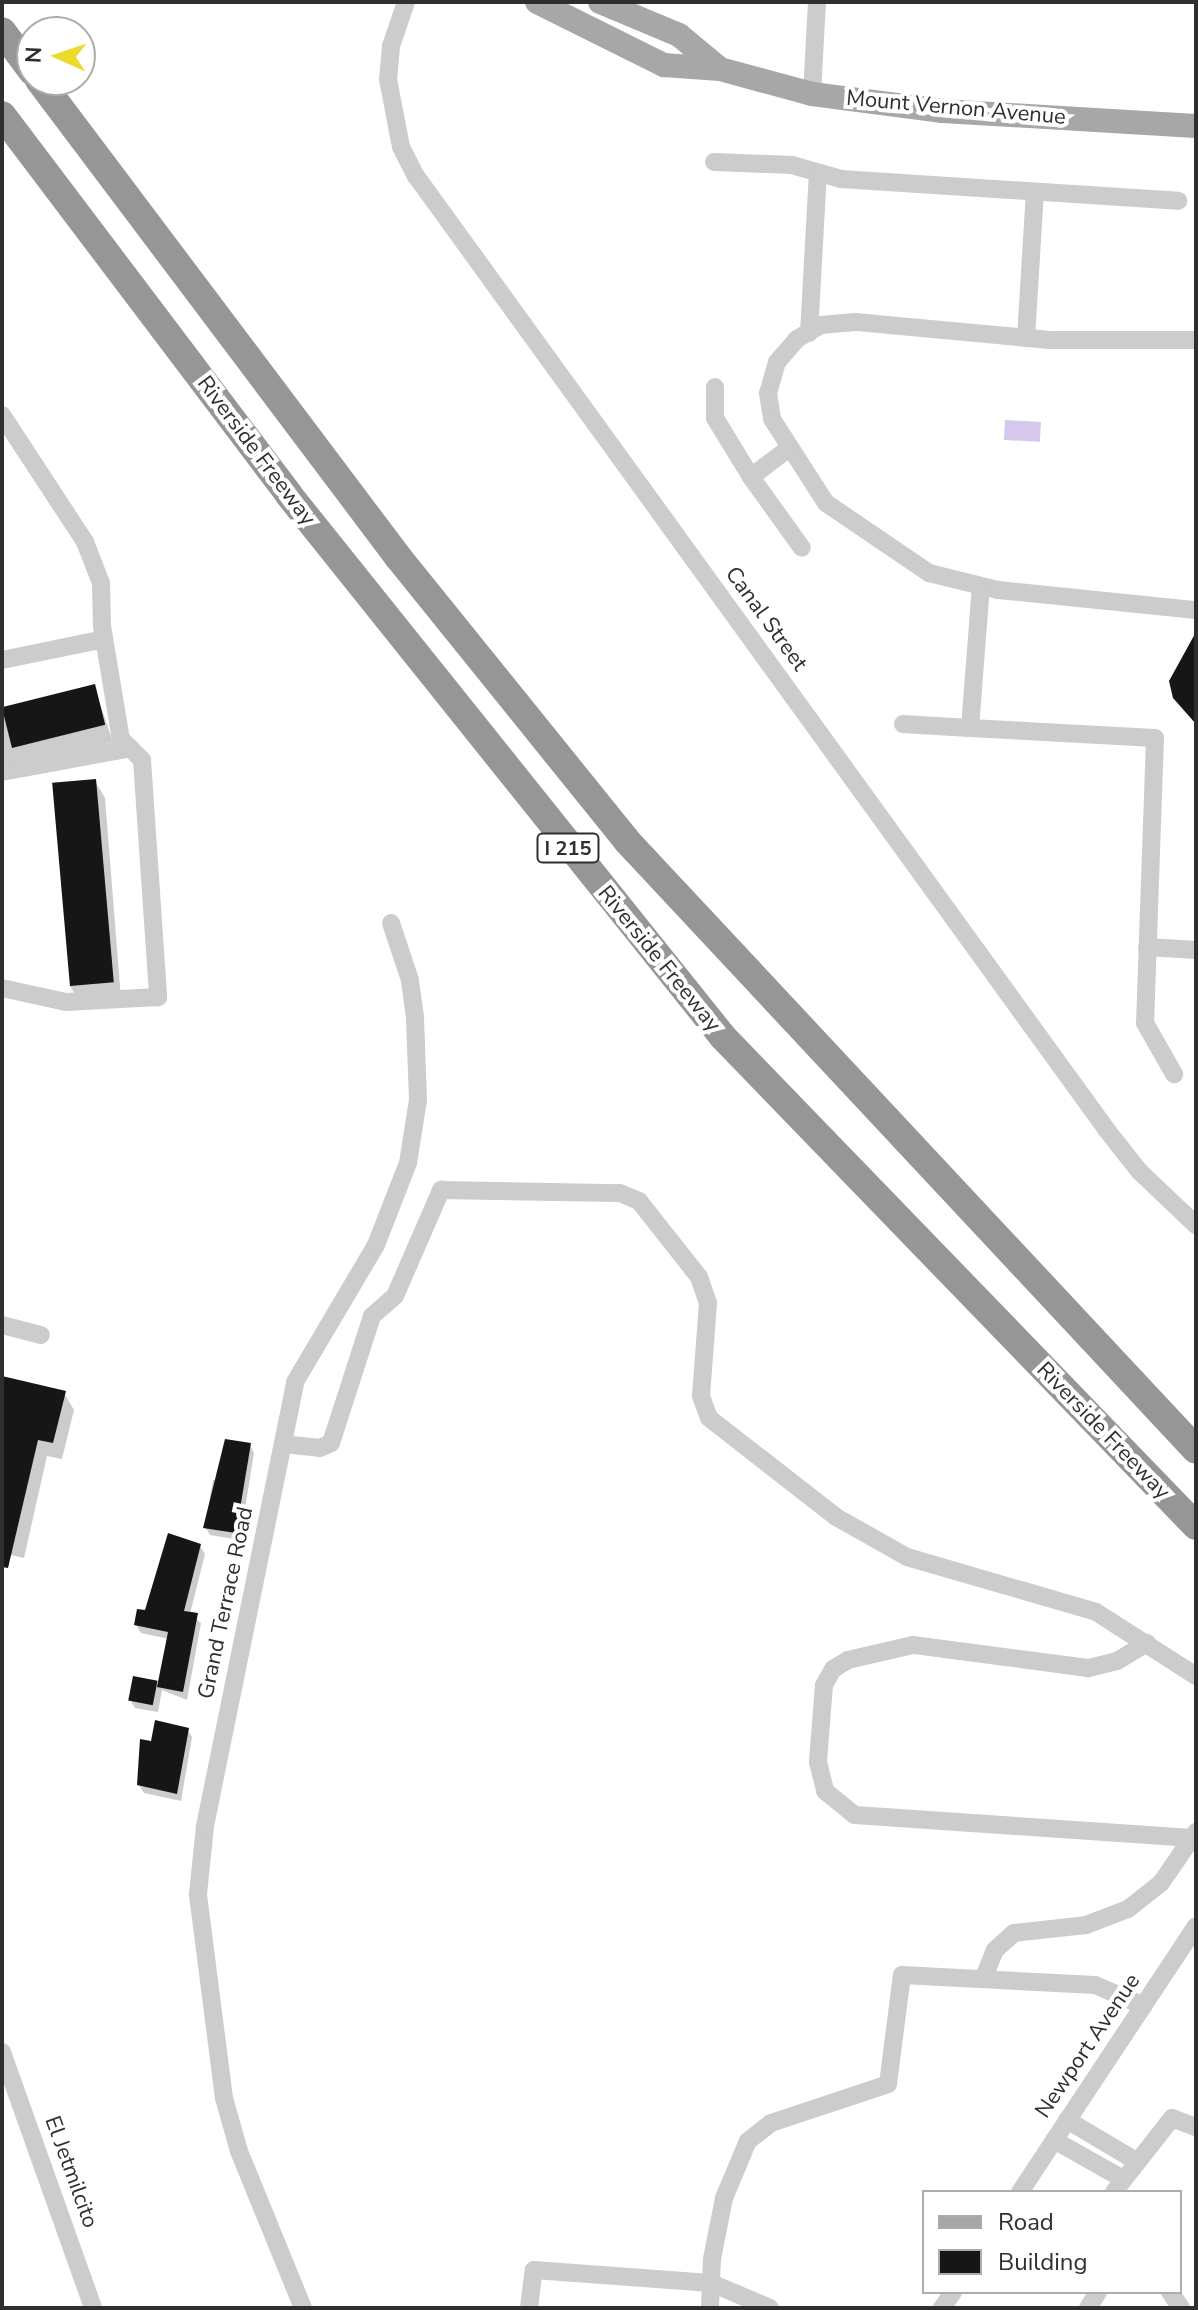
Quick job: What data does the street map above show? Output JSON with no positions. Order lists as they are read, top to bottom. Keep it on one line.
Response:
{"streets":{"highway":["Riverside Freeway","I 215"],"main road":["Mount Vernon Avenue"],"street":["Canal Street","Grand Terrace Road","Newport Avenue","El Jetmilcito"]},"legend":["Road","Building"],"north":"left"}
